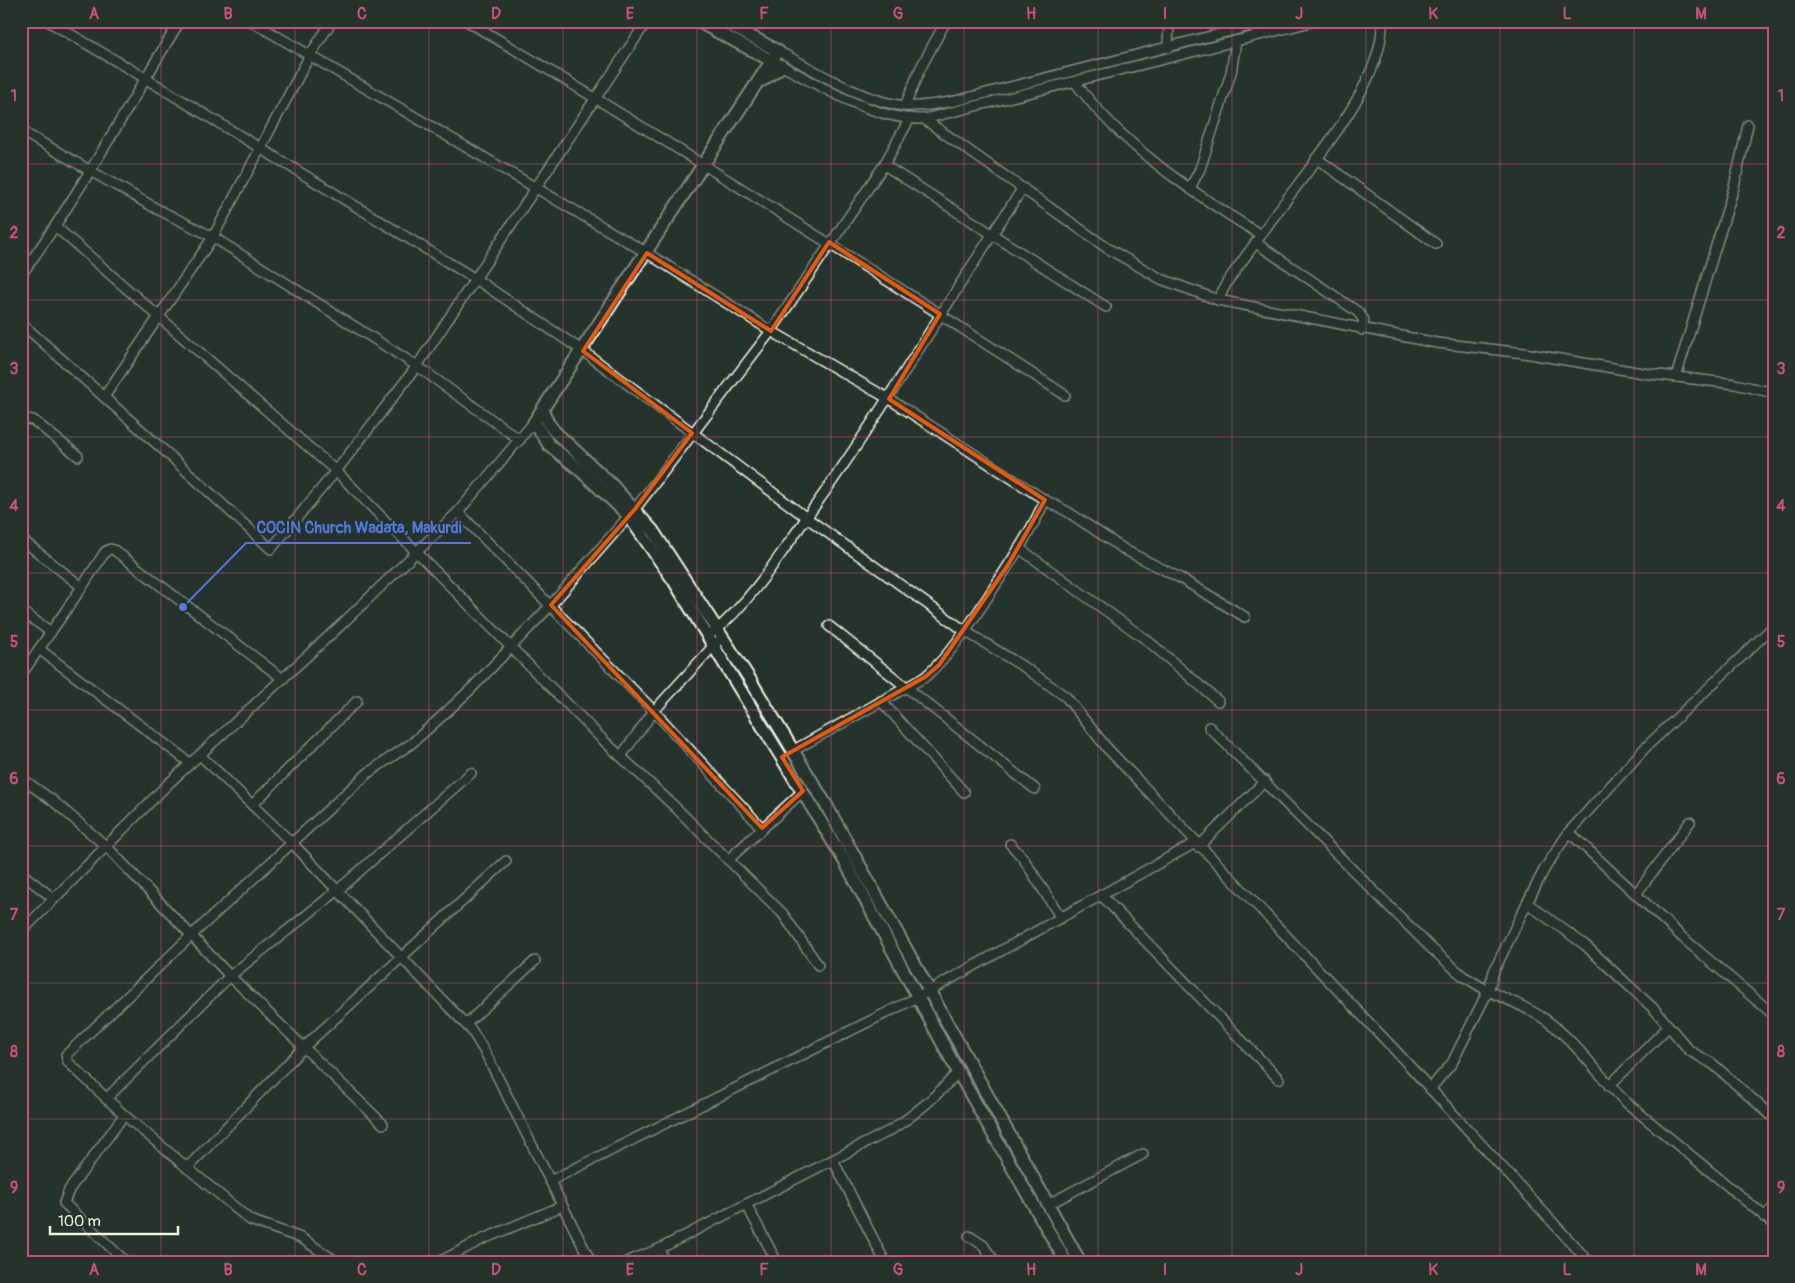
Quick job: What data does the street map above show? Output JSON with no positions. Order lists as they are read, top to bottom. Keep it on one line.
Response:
{"places":["COCIN Church Wadata, Makurdi"],"scale_bar":"100 m","grid":{"columns":["A","B","C","D","E","F","G","H","I","J","K","L","M"],"rows":["1","2","3","4","5","6","7","8","9"]}}
